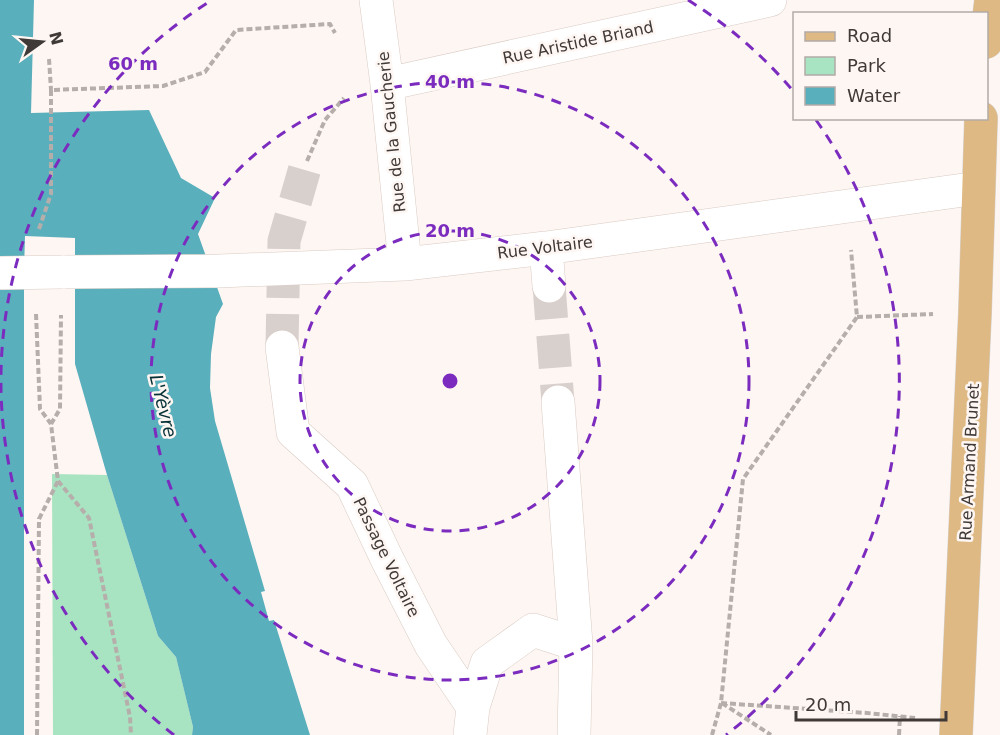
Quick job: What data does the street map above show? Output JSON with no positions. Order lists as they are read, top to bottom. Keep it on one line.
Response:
{"streets":{"main road":["Rue Armand Brunet"],"street":["Rue Aristide Briand","Rue de la Gaucherie","Rue Voltaire","Passage Voltaire"]},"crossings":[["Rue Aristide Briand","Rue de la Gaucherie"],["Rue de la Gaucherie","Rue Voltaire"],["Rue Voltaire","Rue Armand Brunet"]],"water":["L'Yèvre"],"legend":["Road","Park","Water"],"scale_bar":"20 m","north":"right","rings":["60 m","40 m","20 m"]}
